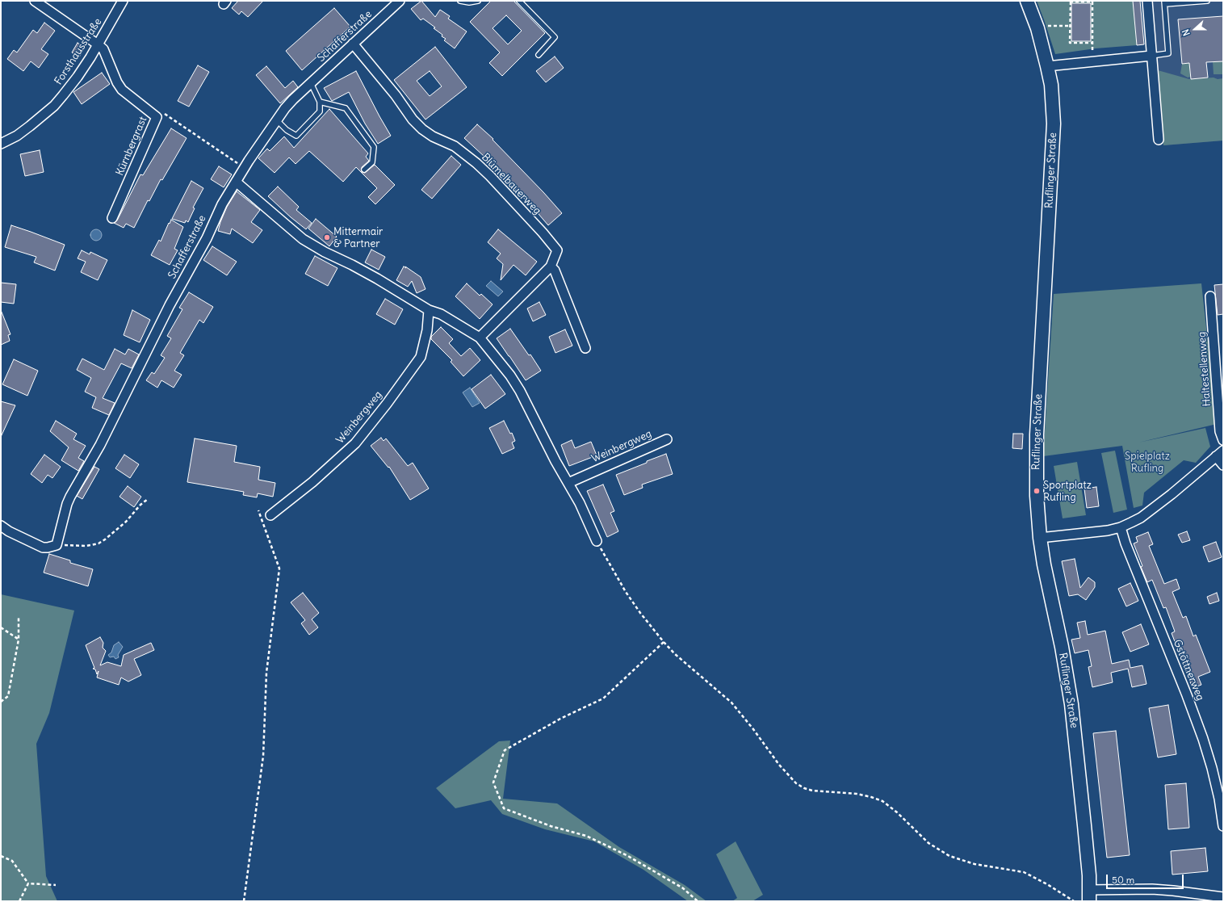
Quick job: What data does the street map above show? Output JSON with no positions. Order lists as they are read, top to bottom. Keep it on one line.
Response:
{"streets":{"street":["Schafferstraße","Forsthausstraße","Kürnbergrast","Ruflinger Straße","Blümelbauerweg","Haltestellenweg","Weinbergweg","Gstöttnerweg"]},"crossings":[["Schafferstraße","Blümelbauerweg"],["Forsthausstraße","Kürnbergrast"]],"parks":["Spielplatz Rufling"],"places":["Mittermair & Partner","Sportplatz Rufling"],"scale_bar":"50 m","north":"left"}
